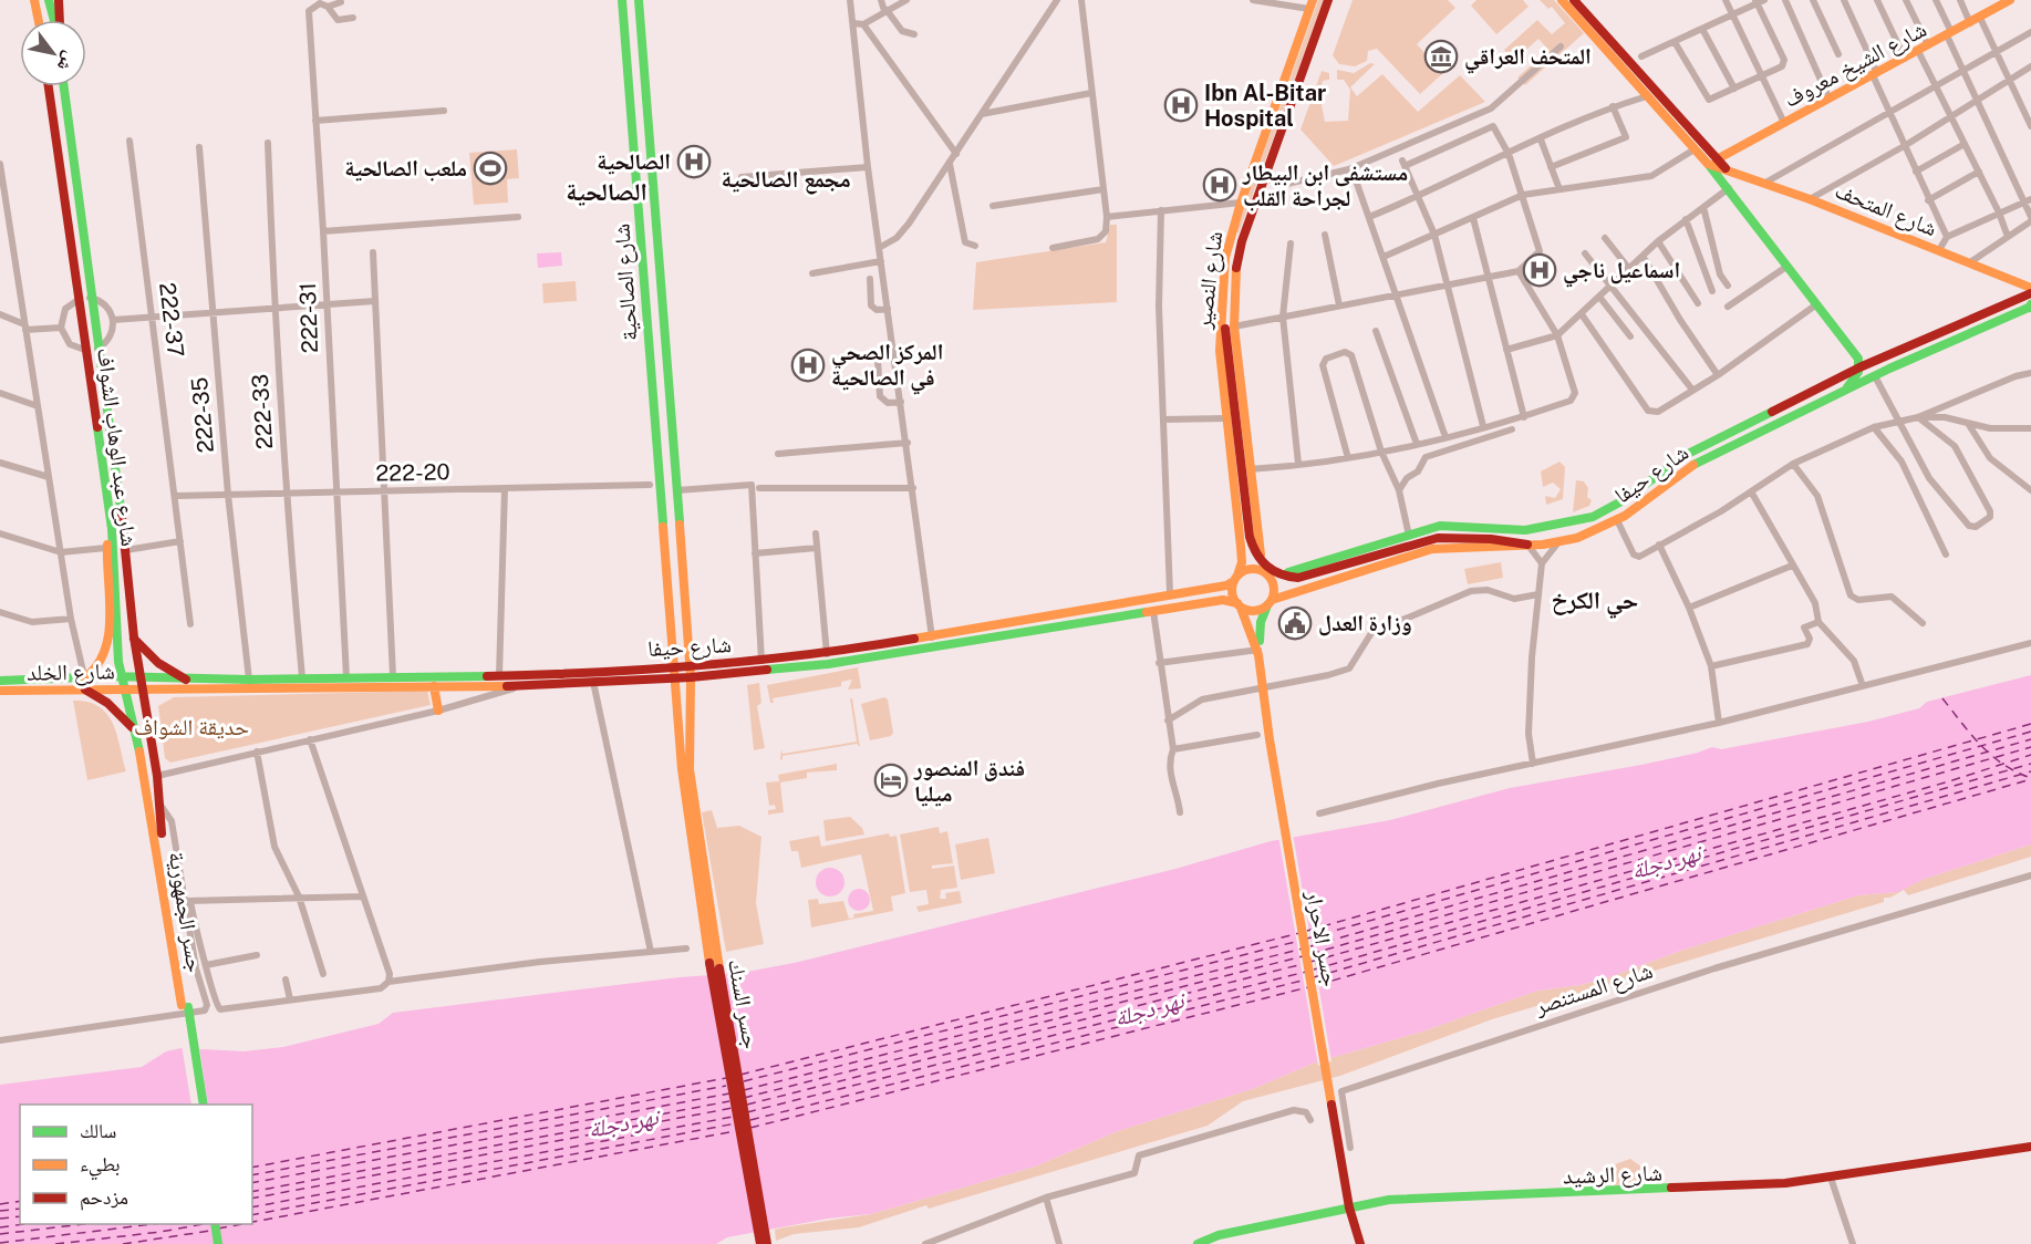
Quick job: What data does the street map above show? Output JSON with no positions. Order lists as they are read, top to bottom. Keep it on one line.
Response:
{"streets":{"main road":["شارع الشيخ معروف","شارع المتحف","شارع النصیر","شارع الصالحية","شارع عبد الوهاب الشواف","شارع حيفا","شارع الخلد","جسر الجمهورية","جسر الاحرار","جسر السنك","شارع الرشيد"],"street":["222-31","222-37","222-33","222-35","222-20","شارع المستنصر"]},"crossings":[["شارع الشيخ معروف","شارع المتحف"],["شارع المتحف","شارع حيفا"],["شارع النصیر","شارع حيفا"],["شارع الصالحية","شارع حيفا"],["شارع الصالحية","جسر السنك"],["222-31","222-20"],["222-31","شارع حيفا"],["222-37","222-20"],["222-33","222-20"],["222-33","شارع حيفا"],["222-35","222-20"],["222-35","شارع حيفا"],["شارع عبد الوهاب الشواف","شارع حيفا"],["شارع عبد الوهاب الشواف","شارع الخلد"],["شارع عبد الوهاب الشواف","جسر الجمهورية"],["شارع حيفا","شارع الخلد"],["جسر الاحرار","شارع الرشيد"]],"districts":["مجمع الصالحية","الصالحية","حي الكرخ"],"water":["نهر دجلة"],"parks":["حديقة الشواف"],"places":{"museum":["المتحف العراقي"],"hospital":["Ibn Al-Bitar Hospital","الصالحية","مستشفى ابن البيطار لجراحة القلب","اسماعيل ناجي","المركز الصحي في الصالحية"],"sports":["ملعب الصالحية"],"public building":["وزارة العدل"],"hotel":["فندق المنصور ميليا"]},"legend":["سالك","بطيء","مزدحم"],"north":"bottom right"}
